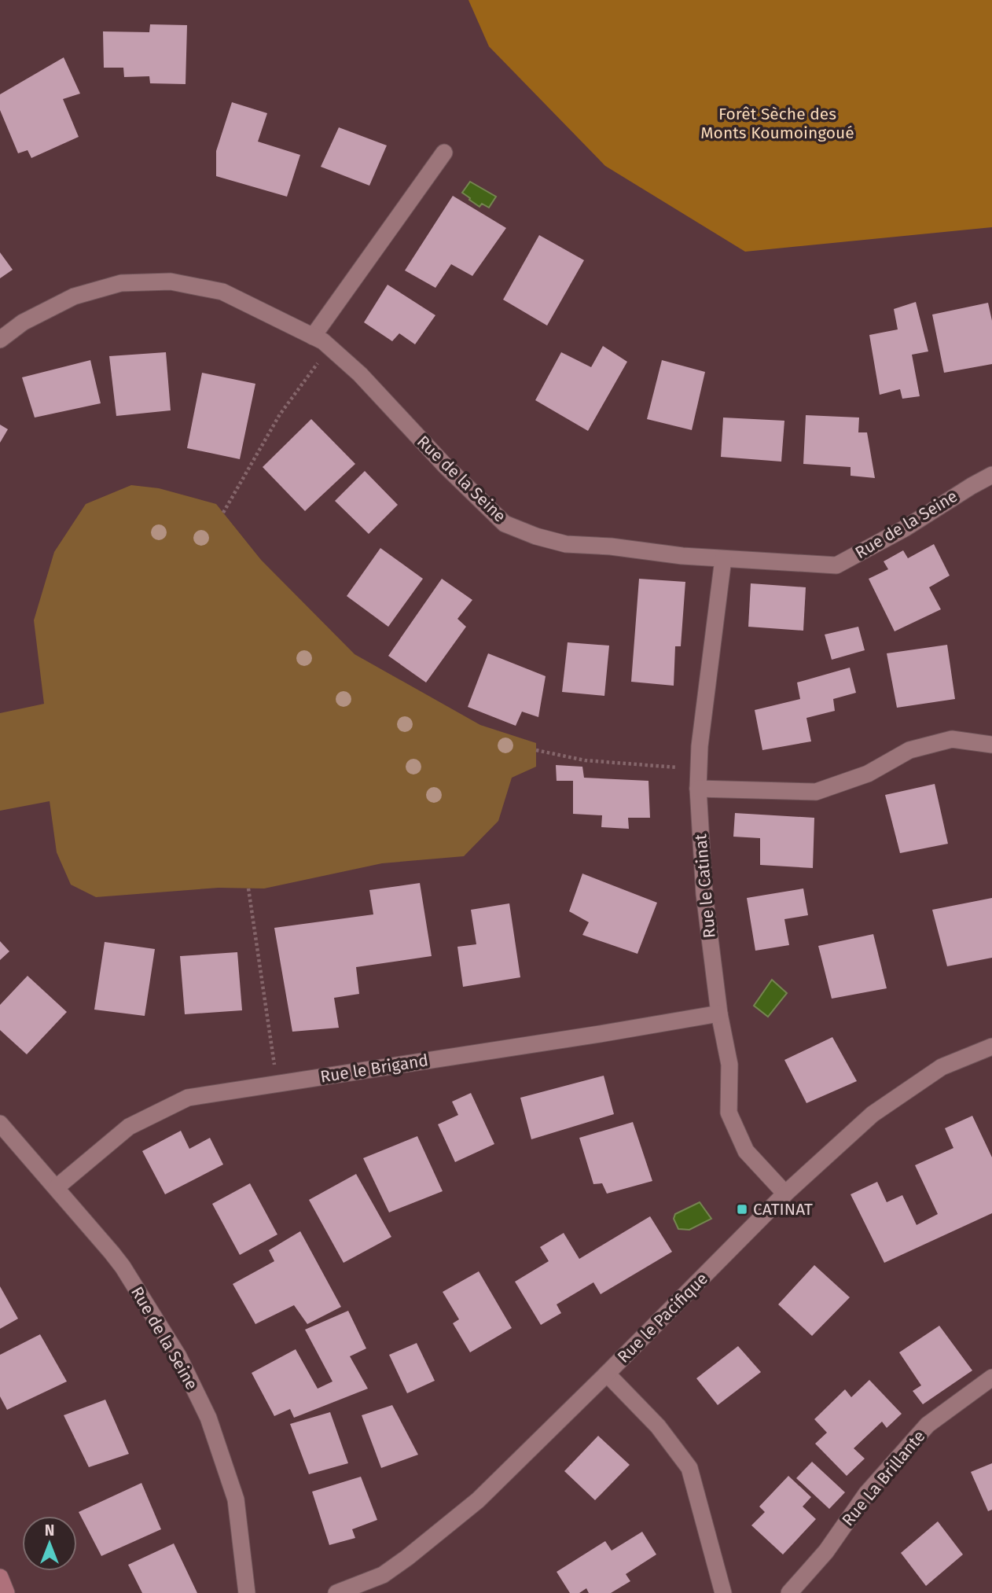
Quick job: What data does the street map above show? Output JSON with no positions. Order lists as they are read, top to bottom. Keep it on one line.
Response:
{"streets":{"street":["Rue de la Seine","Rue le Catinat","Rue le Brigand","Rue le Pacifique","Rue La Brillante"]},"crossings":[["Rue de la Seine","Rue le Catinat"],["Rue de la Seine","Rue le Brigand"],["Rue le Catinat","Rue le Brigand"],["Rue le Catinat","Rue le Pacifique"]],"parks":["Forêt Sèche des Monts Koumoingoué"],"places":{"transit":["CATINAT"]},"north":"top"}
